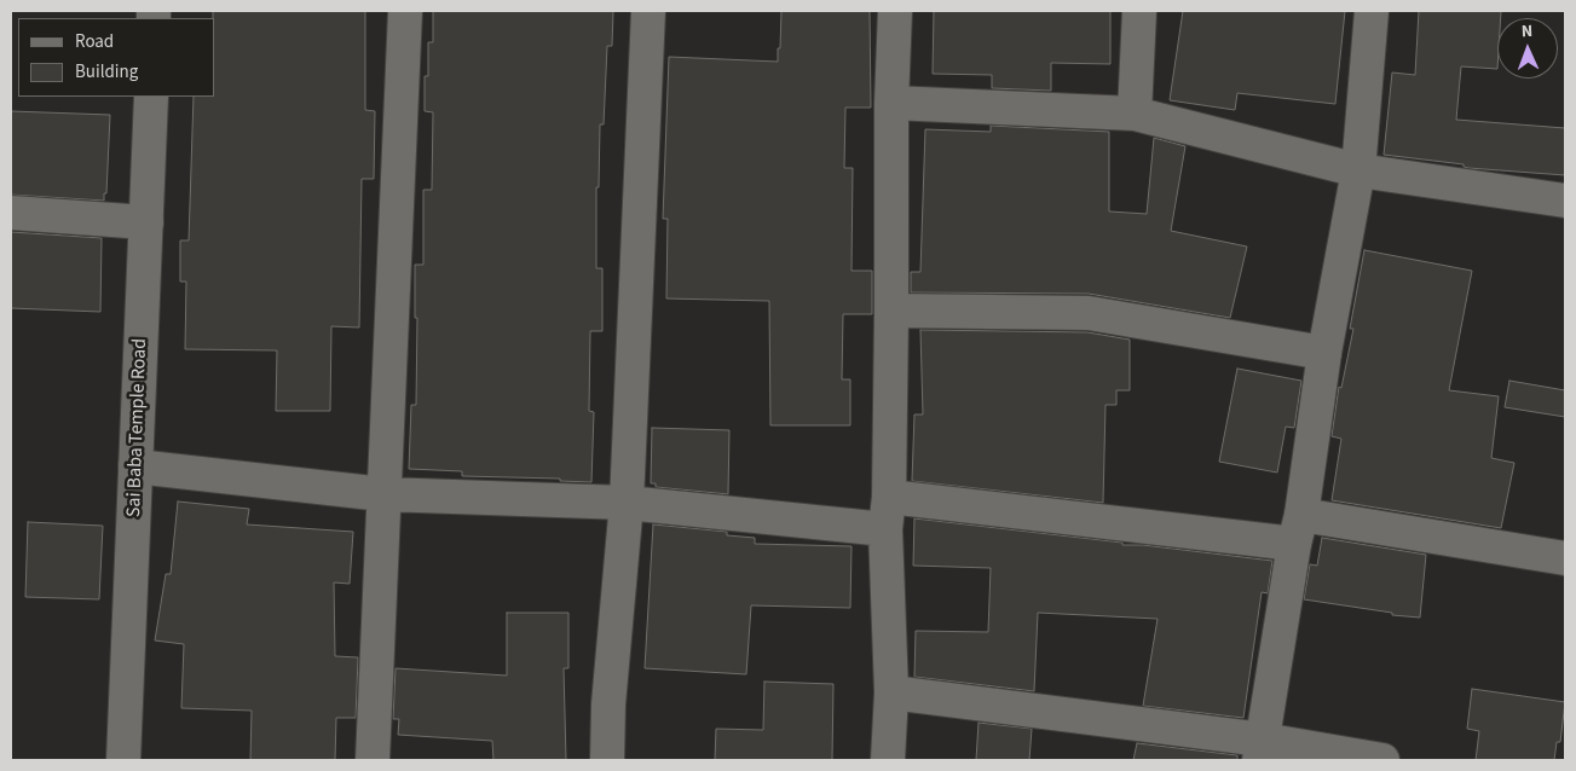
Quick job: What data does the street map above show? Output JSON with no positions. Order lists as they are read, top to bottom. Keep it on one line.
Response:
{"streets":{"street":["Sai Baba Temple Road"]},"legend":["Road","Building"],"north":"top"}
